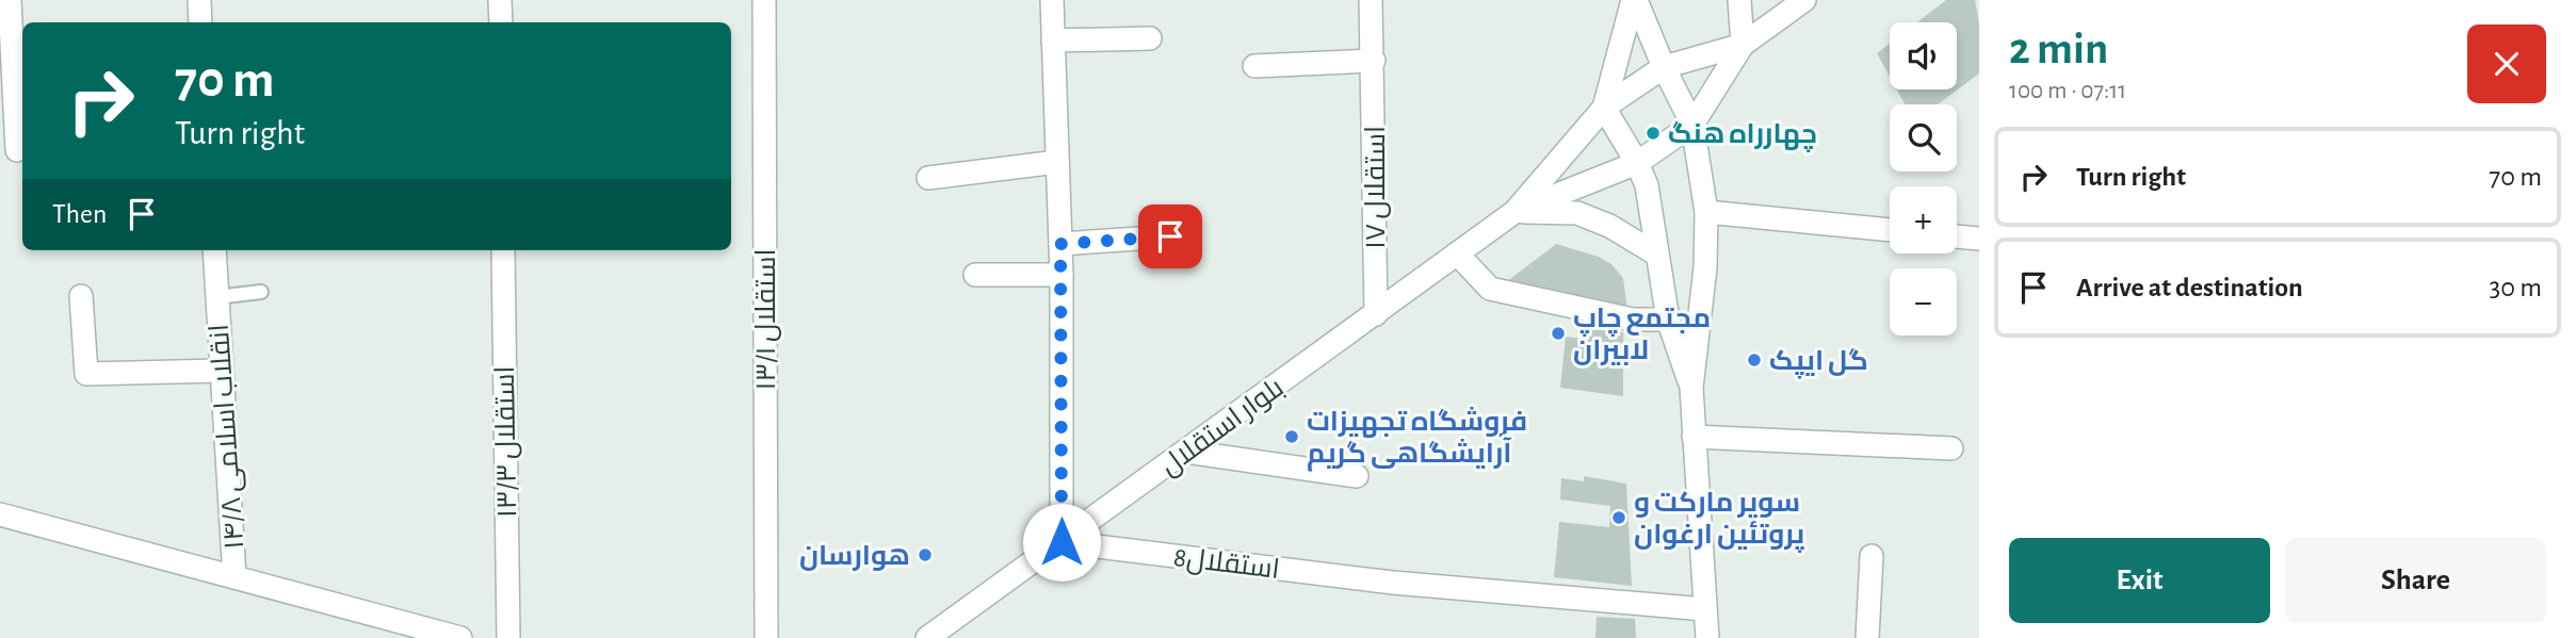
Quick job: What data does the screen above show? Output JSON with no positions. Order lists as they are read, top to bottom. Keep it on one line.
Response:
{"streets":{"street":["۱۷ استقلال","۱۳/۱ استقلال","بلوار استقلال","۱۴/۸ انقلاب اسلامی","۱۳/۳ استقلال","استقلال8"]},"crossings":[["۱۷ استقلال","بلوار استقلال"],["بلوار استقلال","استقلال8"]],"places":["چهارراه هنگ","مجتمع چاپ لابيران","گل ایپک","فروشگاه تجهیزات آرایشگاهی گریم","سوپر مارکت و پروتئین ارغوان","هوارسان"],"page":{"heading":["2 min","100 m · 07:11"],"map_buttons":["+","−"],"turn":["70 m","Turn right"],"list":[{"name":"Turn right","value":"70 m"},{"name":"Arrive at destination","value":"30 m"}],"then":"Then","buttons":["Exit","Share"]}}
